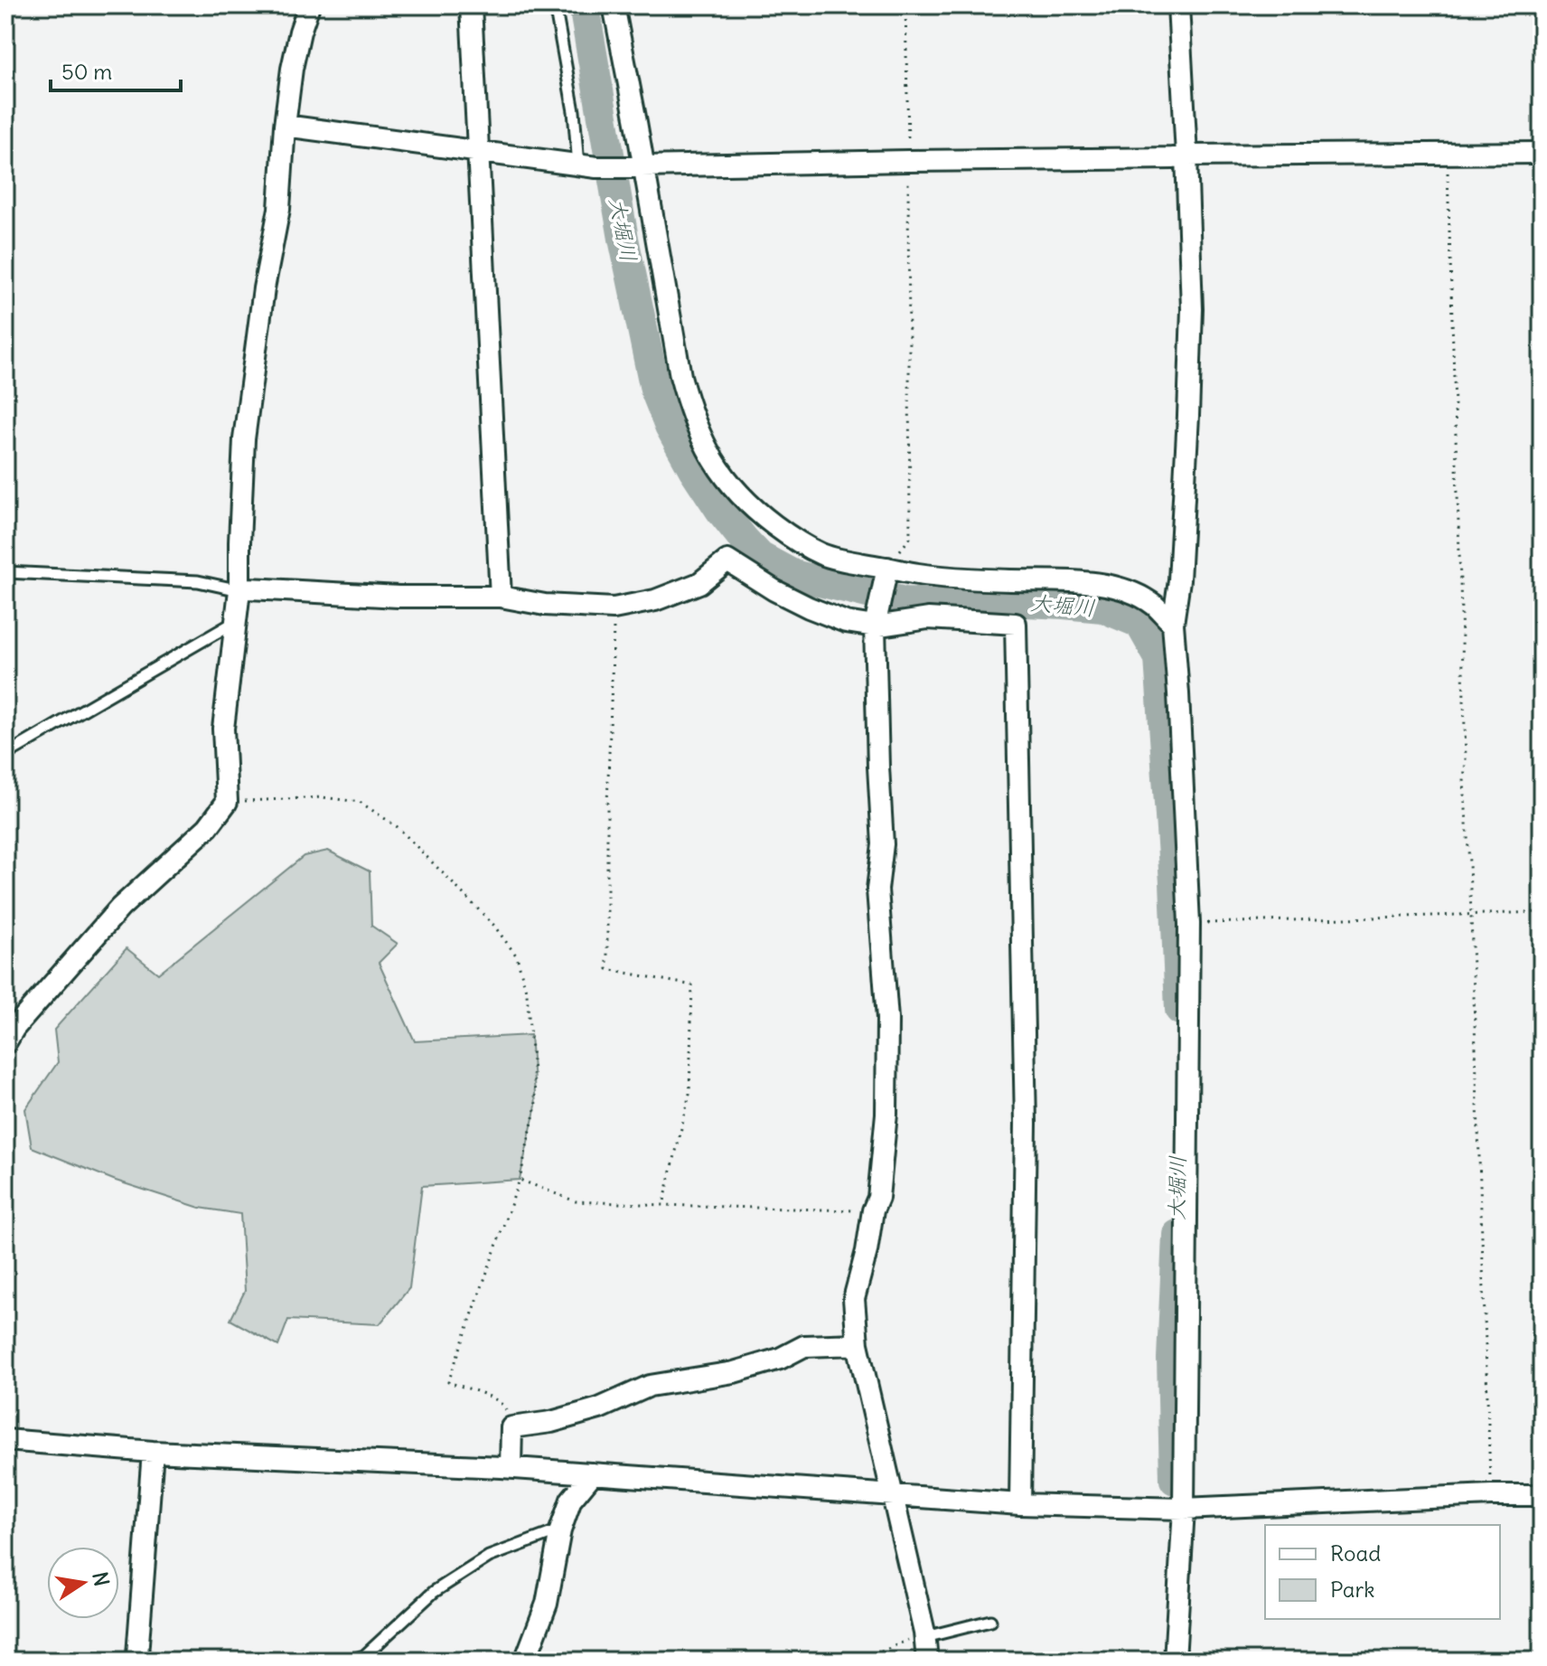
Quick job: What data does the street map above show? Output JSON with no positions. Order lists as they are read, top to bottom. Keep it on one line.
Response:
{"water":["大堀川"],"legend":["Road","Park"],"scale_bar":"50 m","north":"right"}
